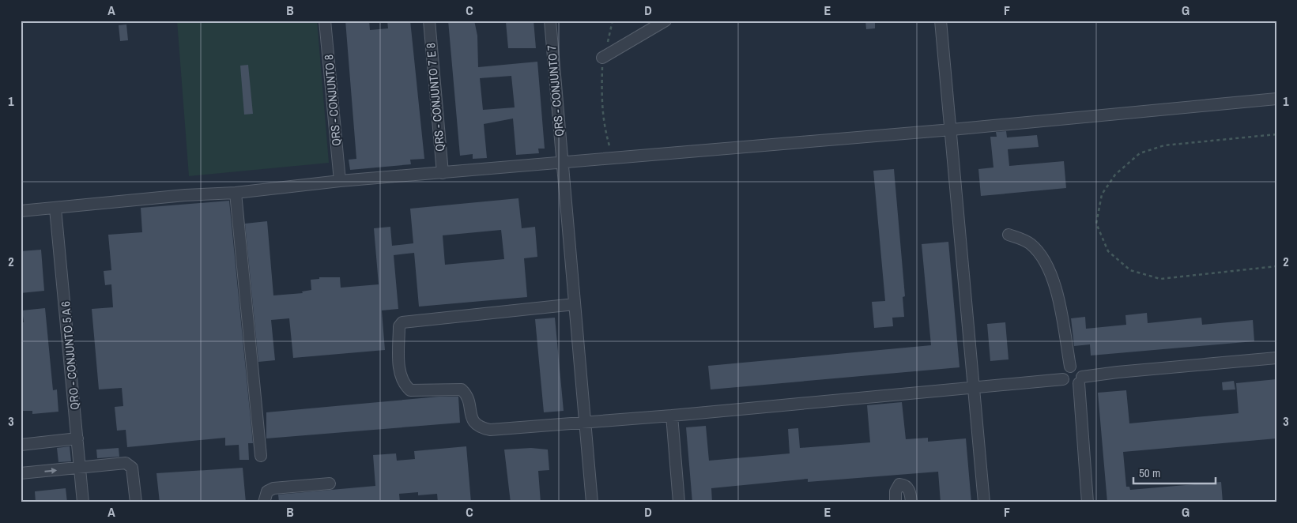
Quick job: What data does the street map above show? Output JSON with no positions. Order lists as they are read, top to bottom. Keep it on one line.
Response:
{"streets":{"street":["QRS - CONJUNTO 7","QRS - CONJUNTO 7 E 8","QRS - CONJUNTO 8","QRO - CONJUNTO 5 A 6"]},"scale_bar":"50 m","grid":{"columns":["A","B","C","D","E","F","G"],"rows":["1","2","3"]}}
